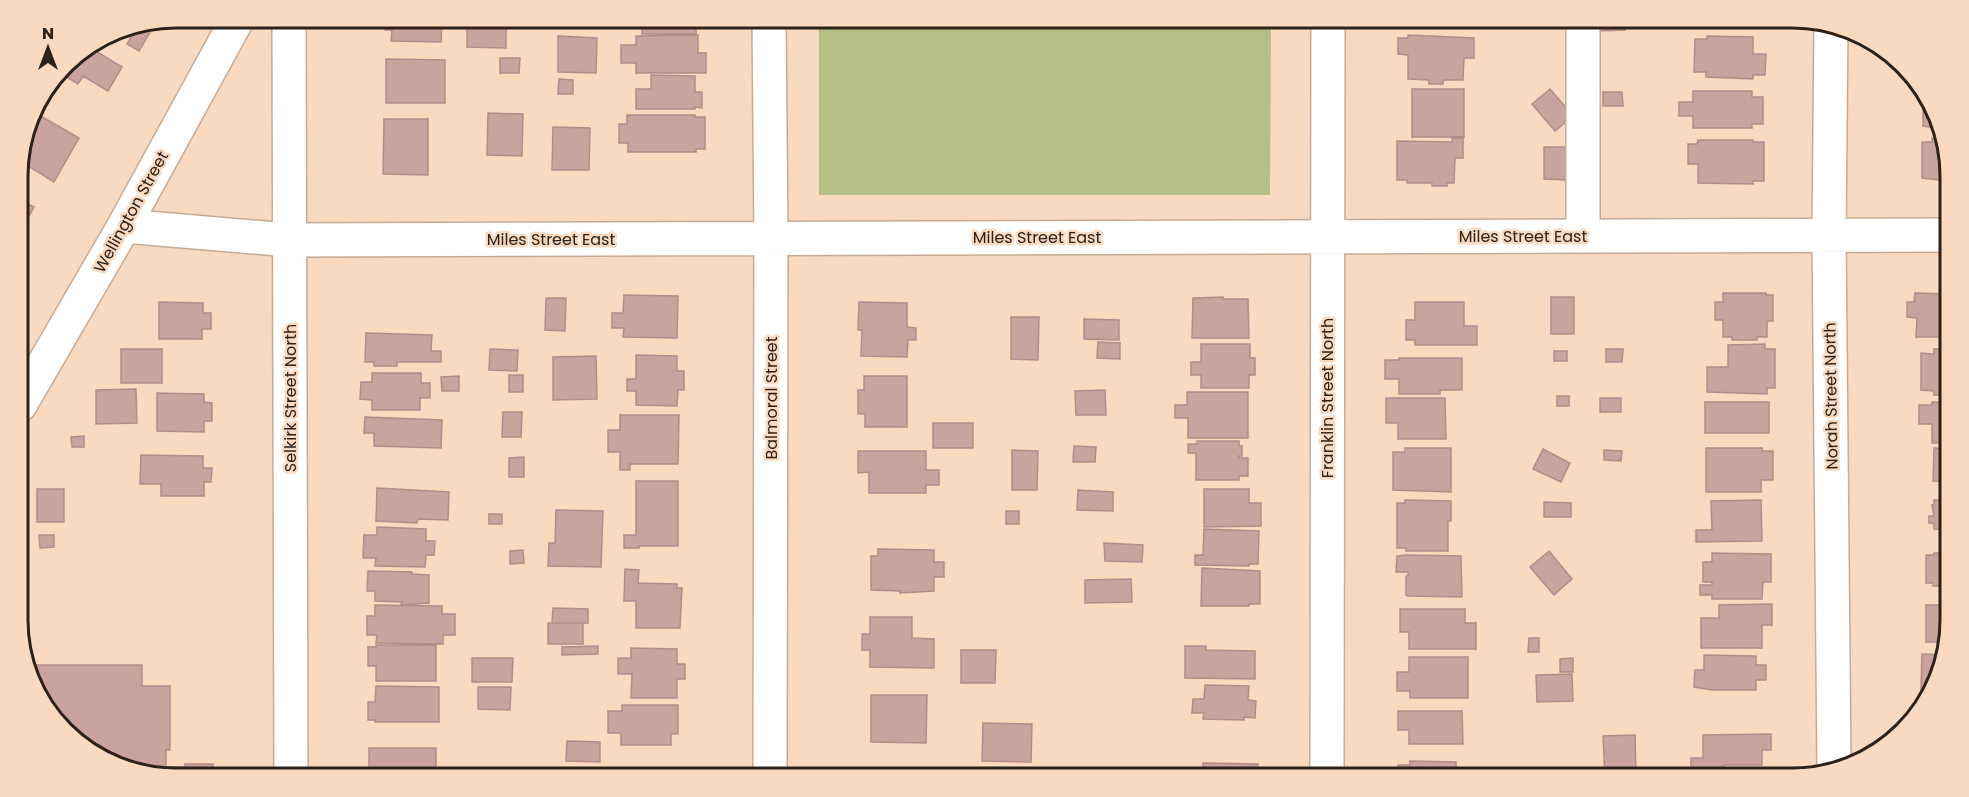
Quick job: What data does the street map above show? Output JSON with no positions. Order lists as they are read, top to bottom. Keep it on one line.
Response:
{"streets":{"street":["Wellington Street","Miles Street East","Norah Street North","Selkirk Street North","Balmoral Street","Franklin Street North"]},"crossings":[["Wellington Street","Miles Street East"],["Miles Street East","Norah Street North"],["Miles Street East","Selkirk Street North"],["Miles Street East","Balmoral Street"],["Miles Street East","Franklin Street North"]],"north":"top"}
